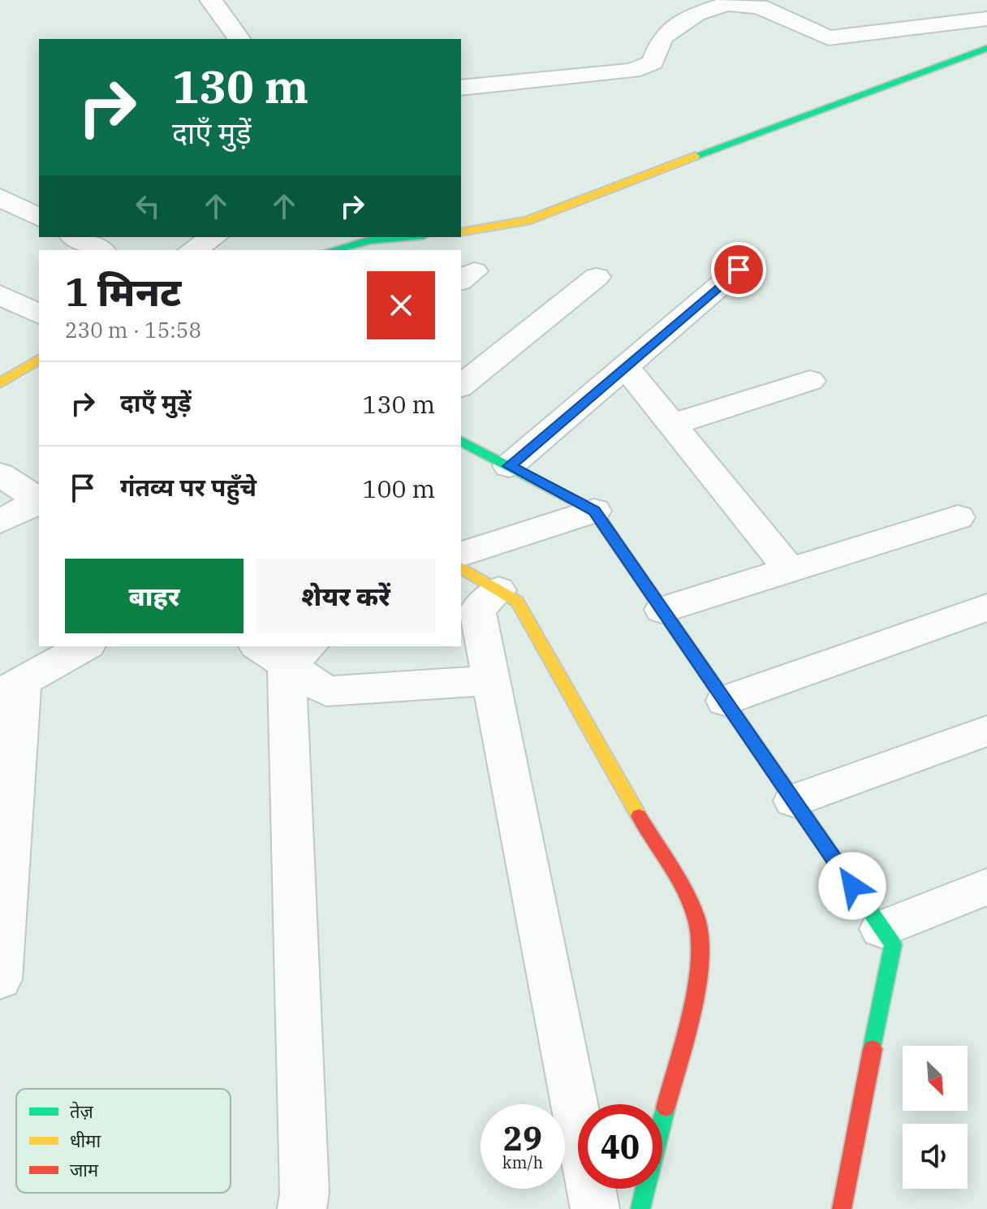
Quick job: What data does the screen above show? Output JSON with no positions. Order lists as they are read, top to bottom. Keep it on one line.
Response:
{"legend":["तेज़","धीमा","जाम"],"north":"bottom right","page":{"turn":["130 m","दाएँ मुड़ें"],"heading":["1 मिनट","230 m · 15:58"],"list":[{"name":"दाएँ मुड़ें","value":"130 m"},{"name":"गंतव्य पर पहुँचे","value":"100 m"}],"buttons":["बाहर","शेयर करें"],"speed":"29 km/h","limit":"40"}}
